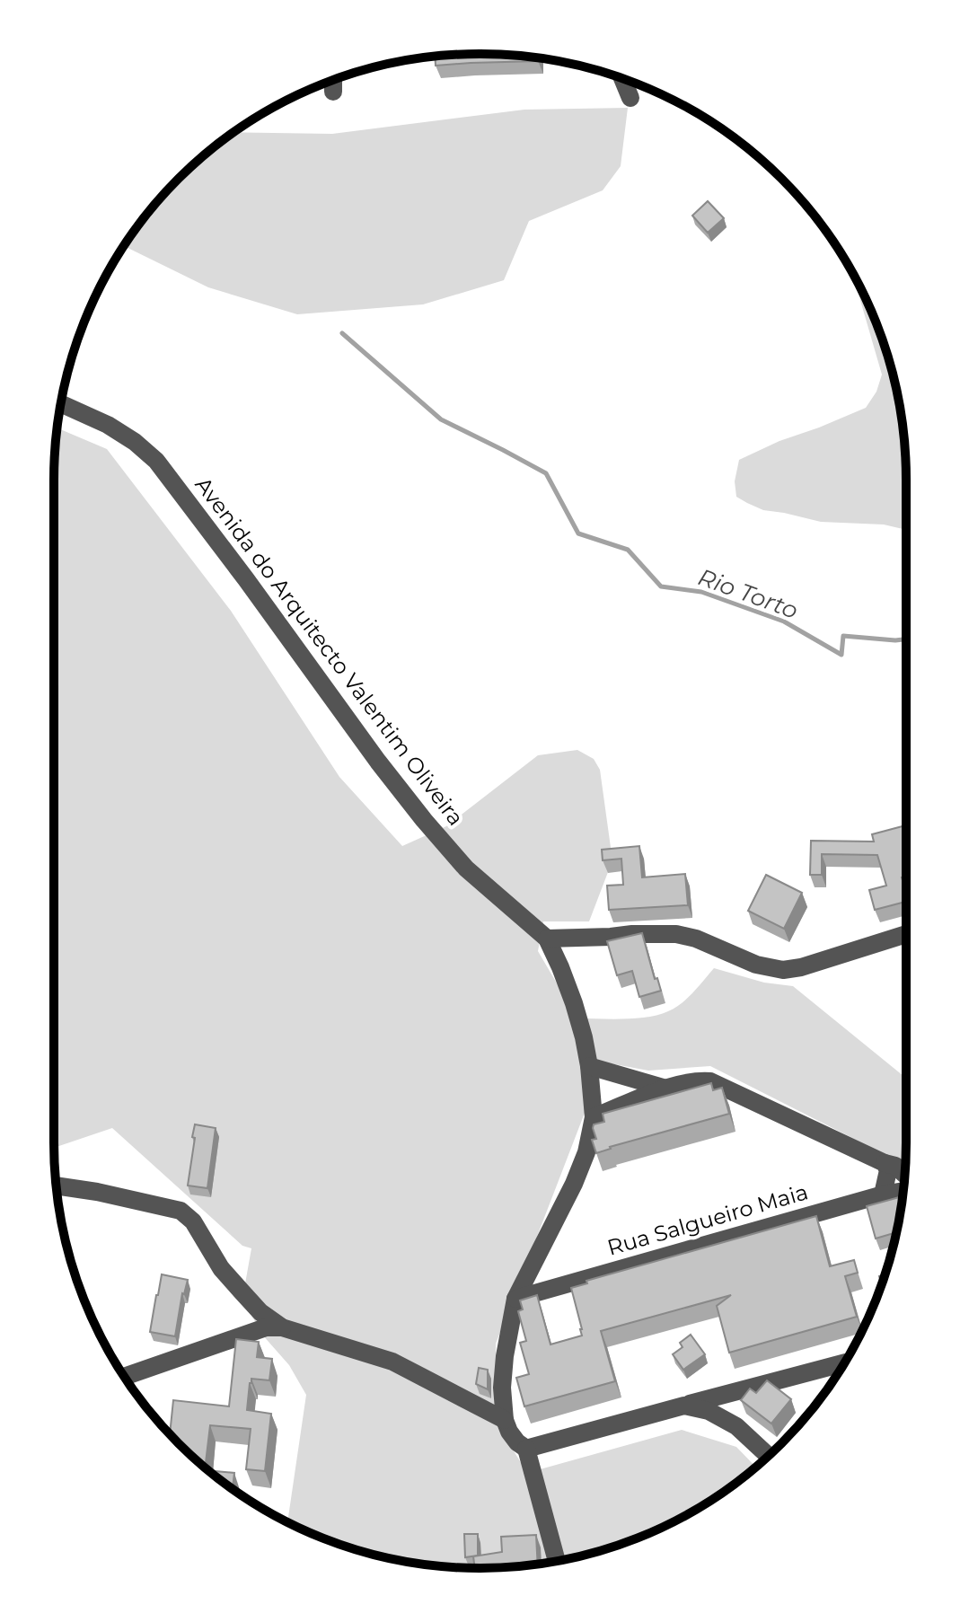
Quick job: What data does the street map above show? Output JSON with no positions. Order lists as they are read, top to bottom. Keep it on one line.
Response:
{"streets":{"street":["Avenida do Arquitecto Valentim Oliveira","Rua Salgueiro Maia"]},"crossings":[["Avenida do Arquitecto Valentim Oliveira","Rua Salgueiro Maia"]],"water":["Rio Torto"]}
